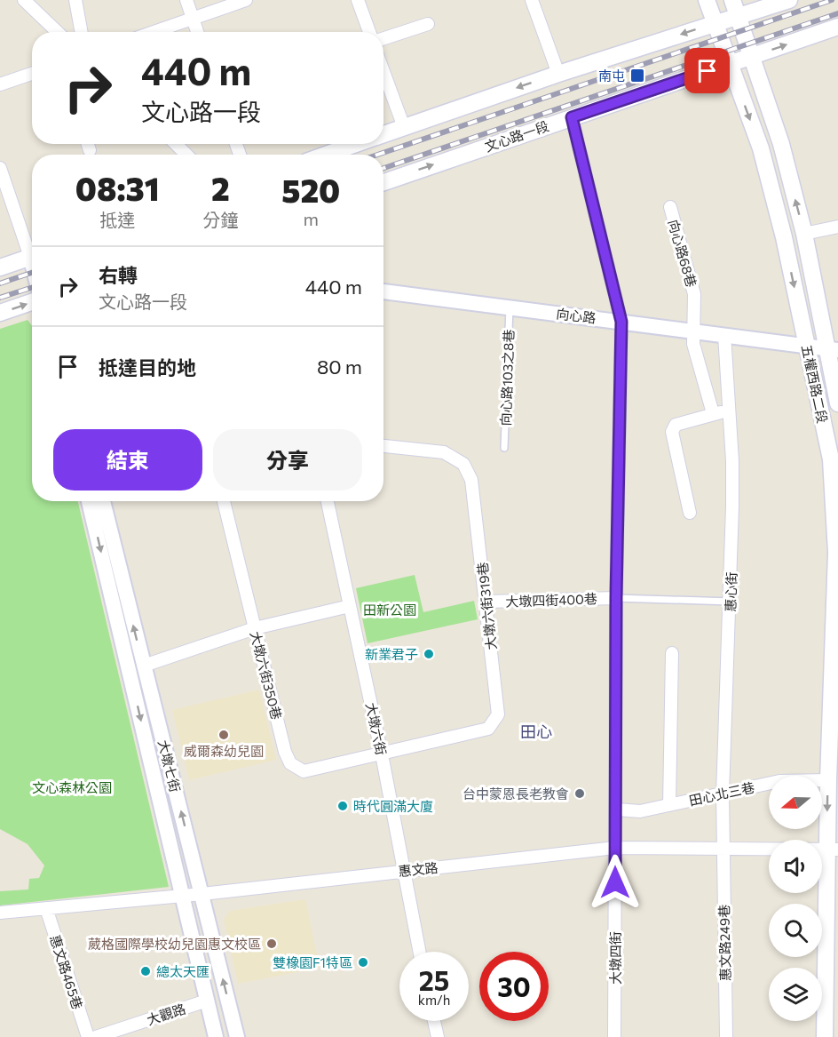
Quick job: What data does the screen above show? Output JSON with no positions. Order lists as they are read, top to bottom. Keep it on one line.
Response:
{"streets":{"main road":["文心路一段","五權西路二段"],"street":["向心路68巷","向心路","惠心街","大墩四街400巷","大墩六街319巷","大墩六街350巷","大墩六街","大墩七街","田心北三巷","惠文路","惠文路249巷","大墩四街","惠文路465巷","大觀路"],"lane":["向心路103之8巷"]},"crossings":[["文心路一段","五權西路二段"],["文心路一段","大墩四街"],["向心路68巷","向心路"],["向心路","向心路103之8巷"],["向心路","五權西路二段"],["向心路","惠心街"],["向心路","大墩四街"],["五權西路二段","田心北三巷"],["五權西路二段","惠文路"],["惠心街","田心北三巷"],["惠心街","惠文路"],["惠心街","惠文路249巷"],["大墩四街400巷","大墩六街319巷"],["大墩四街400巷","大墩四街"],["大墩六街319巷","大墩六街350巷"],["大墩六街319巷","大墩六街"],["大墩六街350巷","大墩六街"],["大墩六街","惠文路"],["大墩七街","惠文路"],["大墩七街","大觀路"],["田心北三巷","大墩四街"],["惠文路","惠文路249巷"],["惠文路","大墩四街"],["惠文路","惠文路465巷"]],"districts":["田心"],"parks":["田新公園","文心森林公園"],"places":{"transit":["南屯"],"other":["新業君子","威爾森幼兒園","台中蒙恩長老教會","時代圓滿大廈","葳格國際學校幼兒園惠文校區","雙橡園F1特區","總太天匯"]},"north":"left","page":{"turn":["440 m","文心路一段"],"eta":["08:31","抵達","2","分鐘","520","m"],"list":[{"name":"右轉","note":"文心路一段","value":"440 m"},{"name":"抵達目的地","value":"80 m"}],"buttons":["結束","分享"],"speed":"25 km/h","limit":"30"}}
